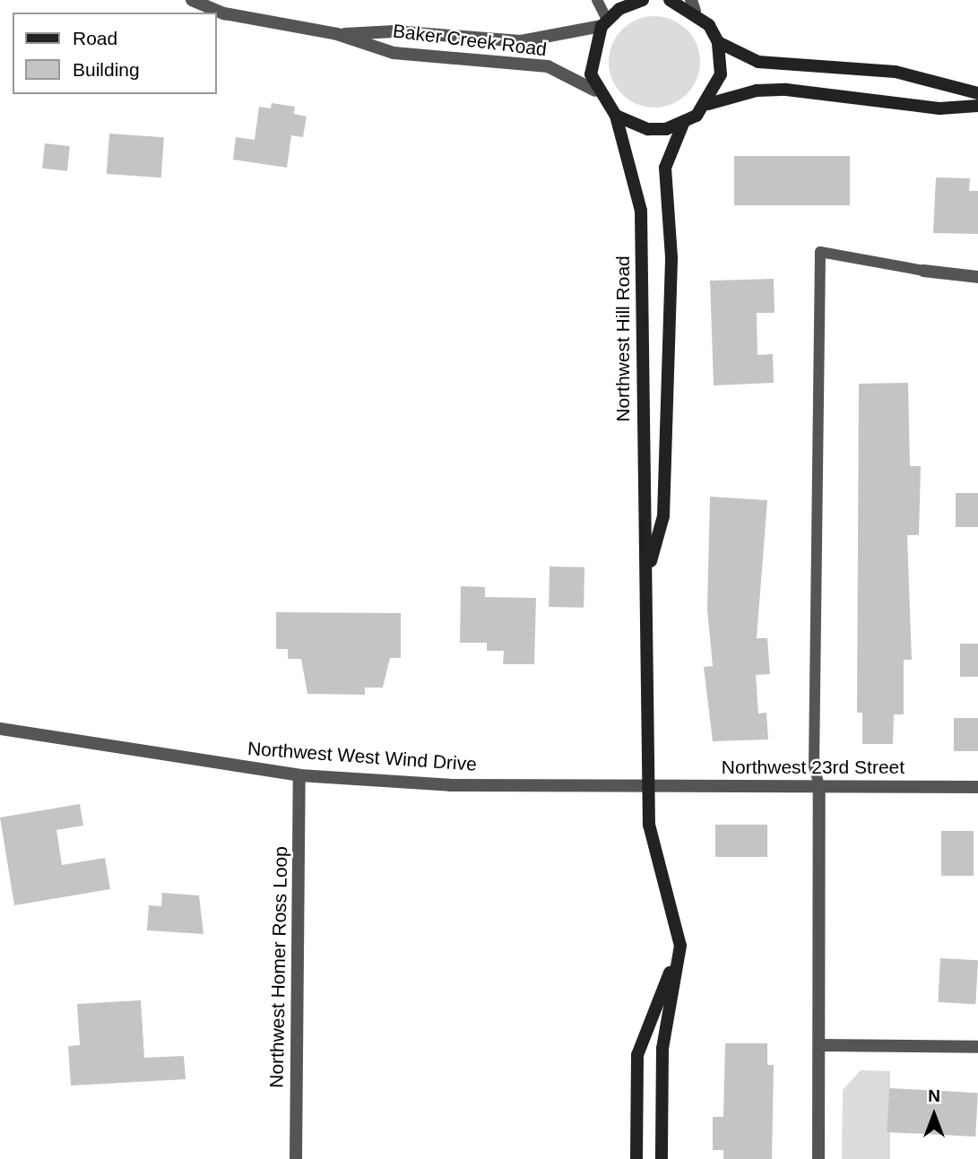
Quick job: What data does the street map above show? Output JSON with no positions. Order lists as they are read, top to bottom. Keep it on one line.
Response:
{"streets":{"main road":["Northwest Hill Road"],"street":["Baker Creek Road","Northwest West Wind Drive","Northwest 23rd Street","Northwest Homer Ross Loop"]},"crossings":[["Northwest Hill Road","Northwest West Wind Drive"],["Northwest Hill Road","Northwest 23rd Street"],["Northwest West Wind Drive","Northwest 23rd Street"],["Northwest West Wind Drive","Northwest Homer Ross Loop"]],"legend":["Road","Building"],"north":"top"}
